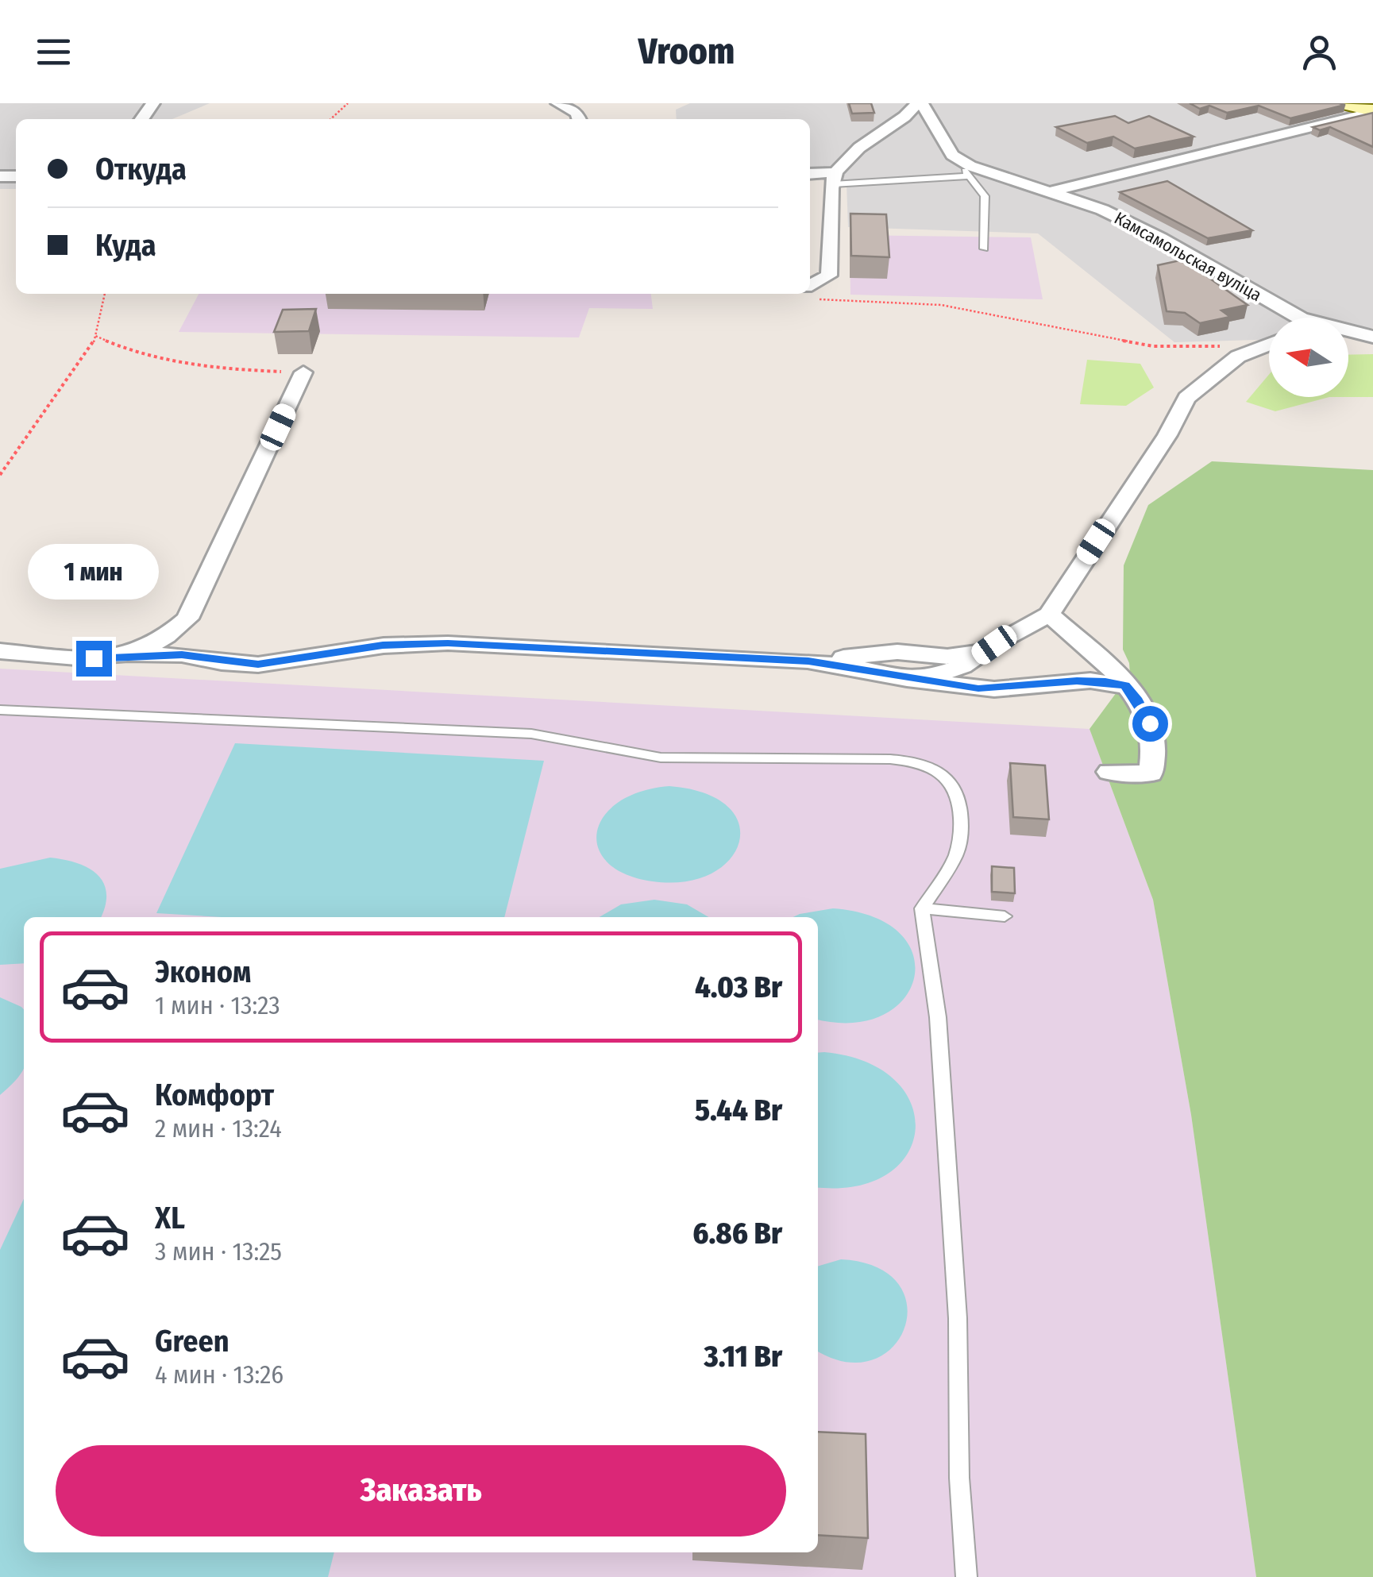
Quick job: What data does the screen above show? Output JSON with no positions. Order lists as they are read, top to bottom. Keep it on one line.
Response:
{"streets":{"street":["Камсамольская вуліца"]},"north":"left","page":{"header":"Vroom","banner":["Откуда","Куда"],"bubble":"1 мин","list":[{"name":"Эконом","note":"1 мин · 13:23","value":"4.03 Br"},{"name":"Комфорт","note":"2 мин · 13:24","value":"5.44 Br"},{"name":"XL","note":"3 мин · 13:25","value":"6.86 Br"},{"name":"Green","note":"4 мин · 13:26","value":"3.11 Br"}],"buttons":"Заказать"}}
